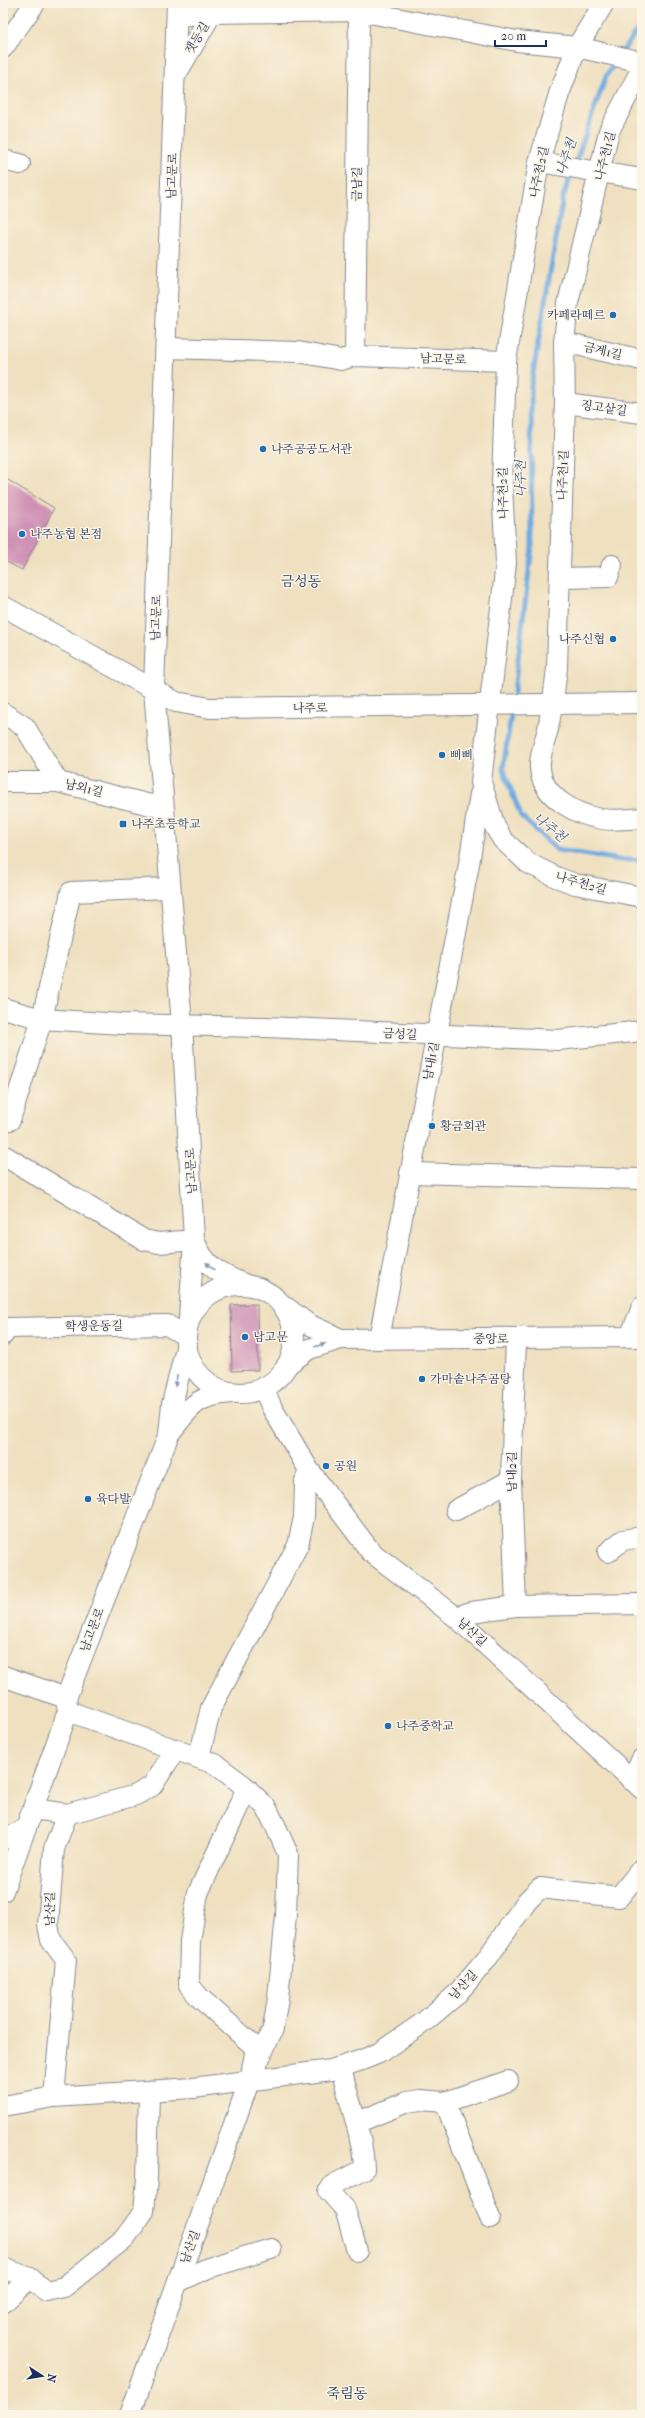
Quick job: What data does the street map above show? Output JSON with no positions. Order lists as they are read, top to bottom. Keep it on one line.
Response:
{"streets":{"street":["잿등길","나주천1길","나주천2길","남고문로","금남길","금계1길","징고샅길","나주로","남외1길","금성길","남내1길","학생운동길","중앙로","남내2길","남산길"]},"crossings":[["잿등길","남고문로"],["나주천1길","금계1길"],["나주천1길","징고샅길"],["나주천1길","나주로"],["나주천2길","남고문로"],["나주천2길","나주로"],["나주천2길","남내1길"],["남고문로","금남길"],["남고문로","나주로"],["남고문로","남외1길"],["남고문로","금성길"],["남고문로","남산길"],["금성길","남내1길"],["남내1길","중앙로"],["학생운동길","남산길"],["중앙로","남내2길"]],"districts":["금성동","죽림동"],"water":["나주천"],"places":{"other":["카페라떼르","나주공공도서관","나주농협 본점","나주신협","삐삐","황금회관","남고문","가마솥나주곰탕","공원","육다발","나주중학교"],"transit":["나주초등학교"]},"scale_bar":"20 m","north":"right"}
